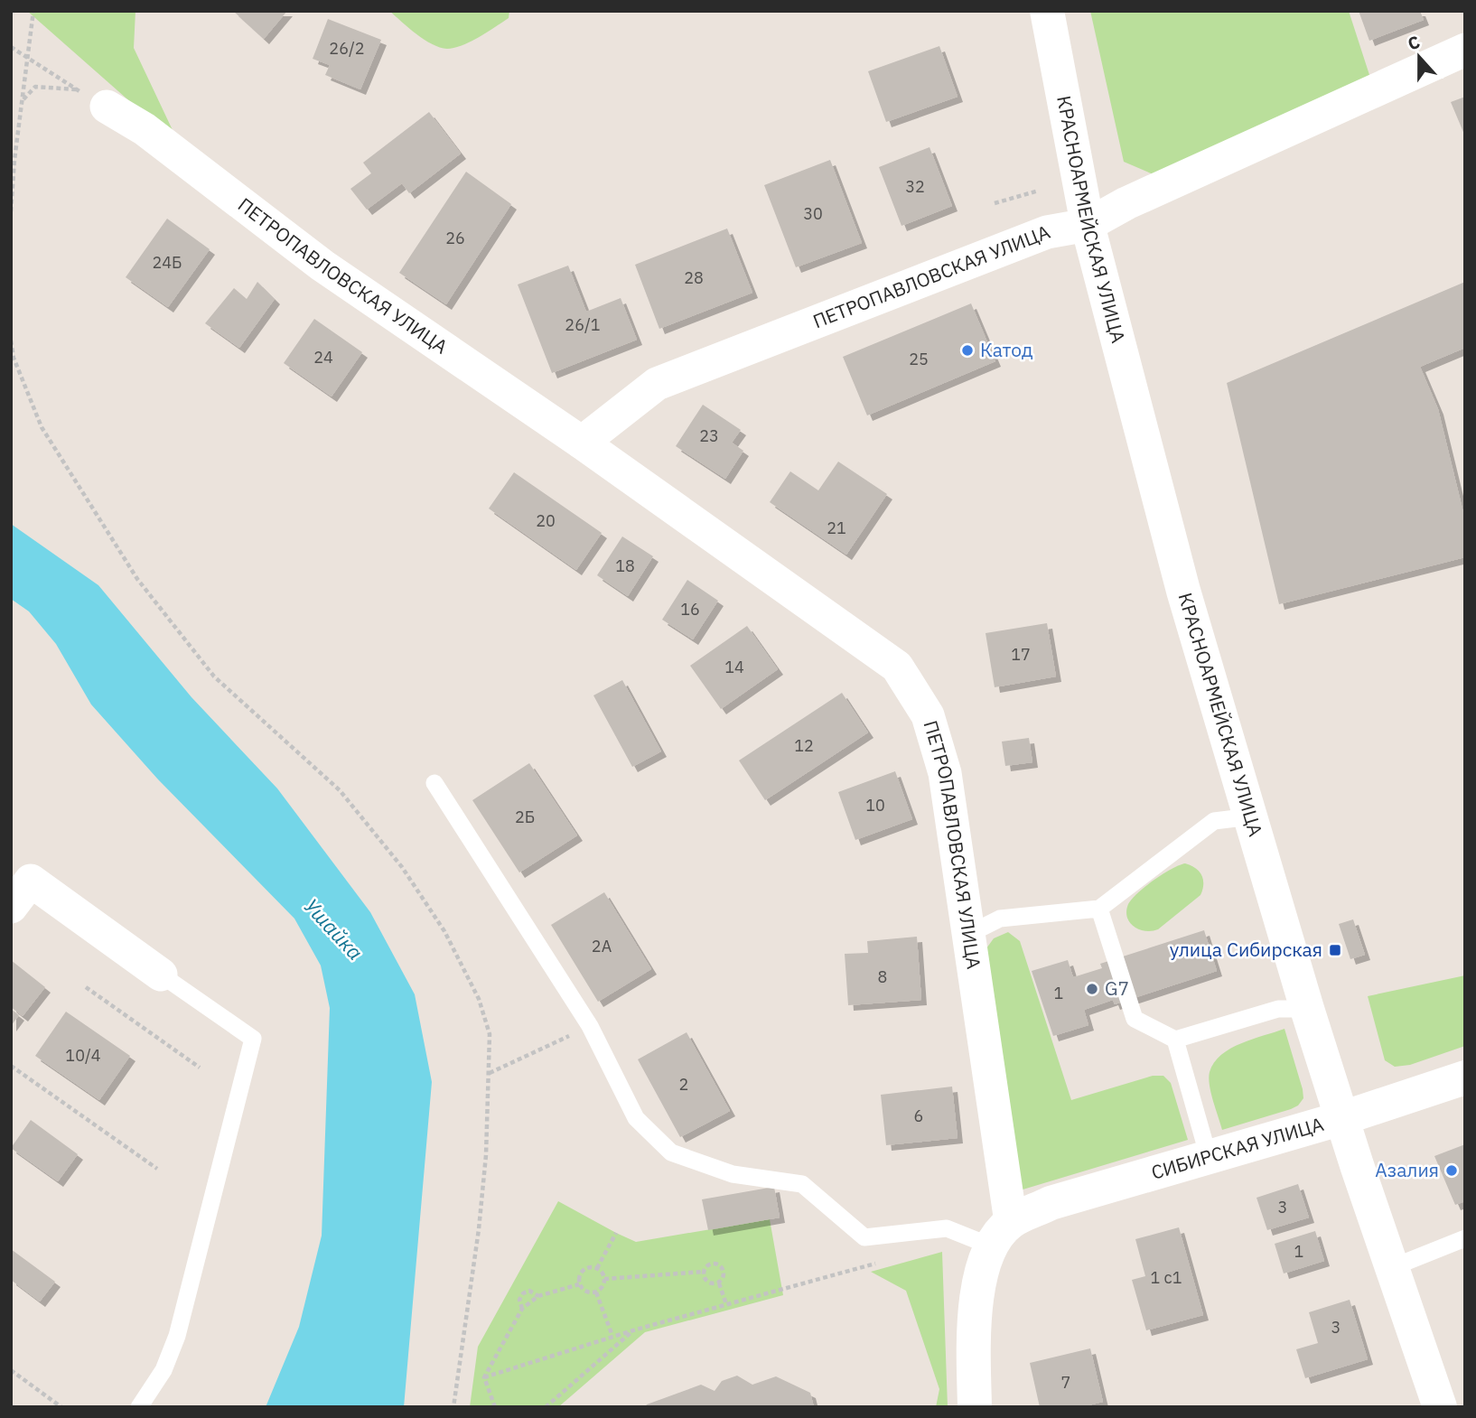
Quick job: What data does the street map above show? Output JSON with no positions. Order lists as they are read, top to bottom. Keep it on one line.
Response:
{"streets":{"main road":["КРАСНОАРМЕЙСКАЯ УЛИЦА","ПЕТРОПАВЛОВСКАЯ УЛИЦА","СИБИРСКАЯ УЛИЦА"]},"crossings":[["КРАСНОАРМЕЙСКАЯ УЛИЦА","ПЕТРОПАВЛОВСКАЯ УЛИЦА"],["КРАСНОАРМЕЙСКАЯ УЛИЦА","СИБИРСКАЯ УЛИЦА"],["ПЕТРОПАВЛОВСКАЯ УЛИЦА","СИБИРСКАЯ УЛИЦА"]],"water":["Ушайка"],"places":{"other":["Катод","G7","Азалия"],"transit":["улица Сибирская"]},"house_numbers":["26/2","32","30","26","24Б","28","26/1","24","25","23","20","21","18","16","17","14","12","10","2Б","2А","8","1","10/4","2","6","3","1","1 с1","3","7"],"north":"top"}
